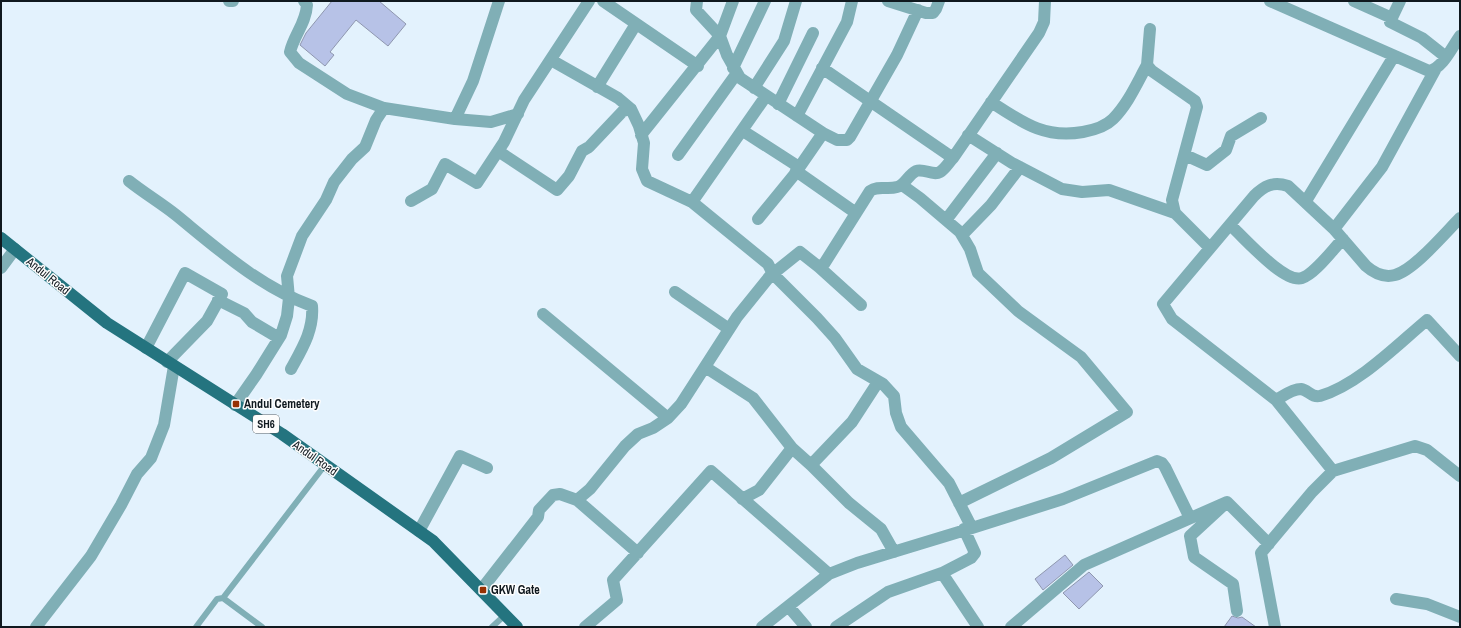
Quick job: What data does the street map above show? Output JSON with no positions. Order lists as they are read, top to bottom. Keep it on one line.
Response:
{"streets":{"main road":["Andul Road","SH6"]},"places":{"transit":["Andul Cemetery","GKW Gate"]}}
